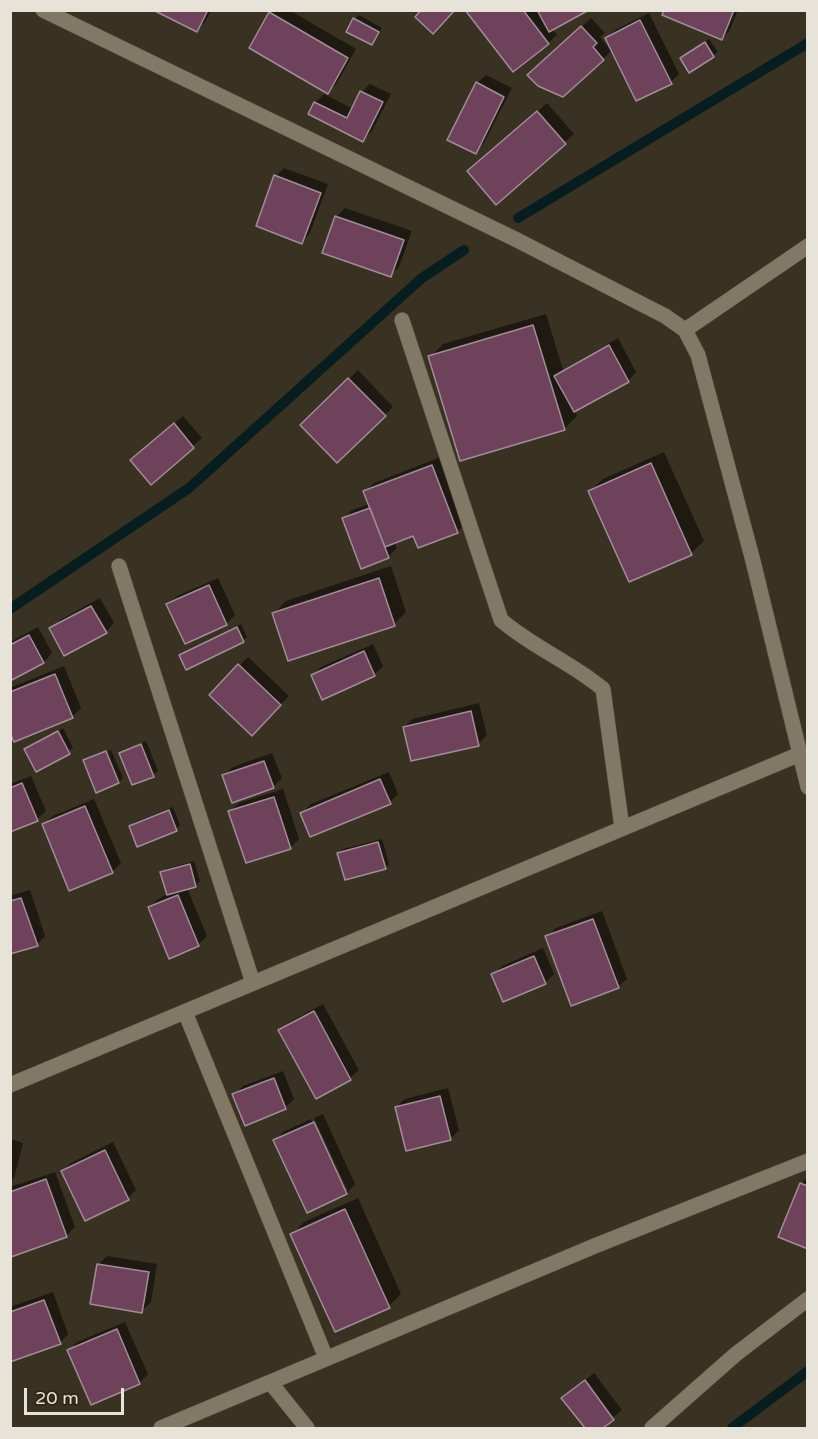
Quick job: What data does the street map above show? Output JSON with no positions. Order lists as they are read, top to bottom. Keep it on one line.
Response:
{"scale_bar":"20 m"}
